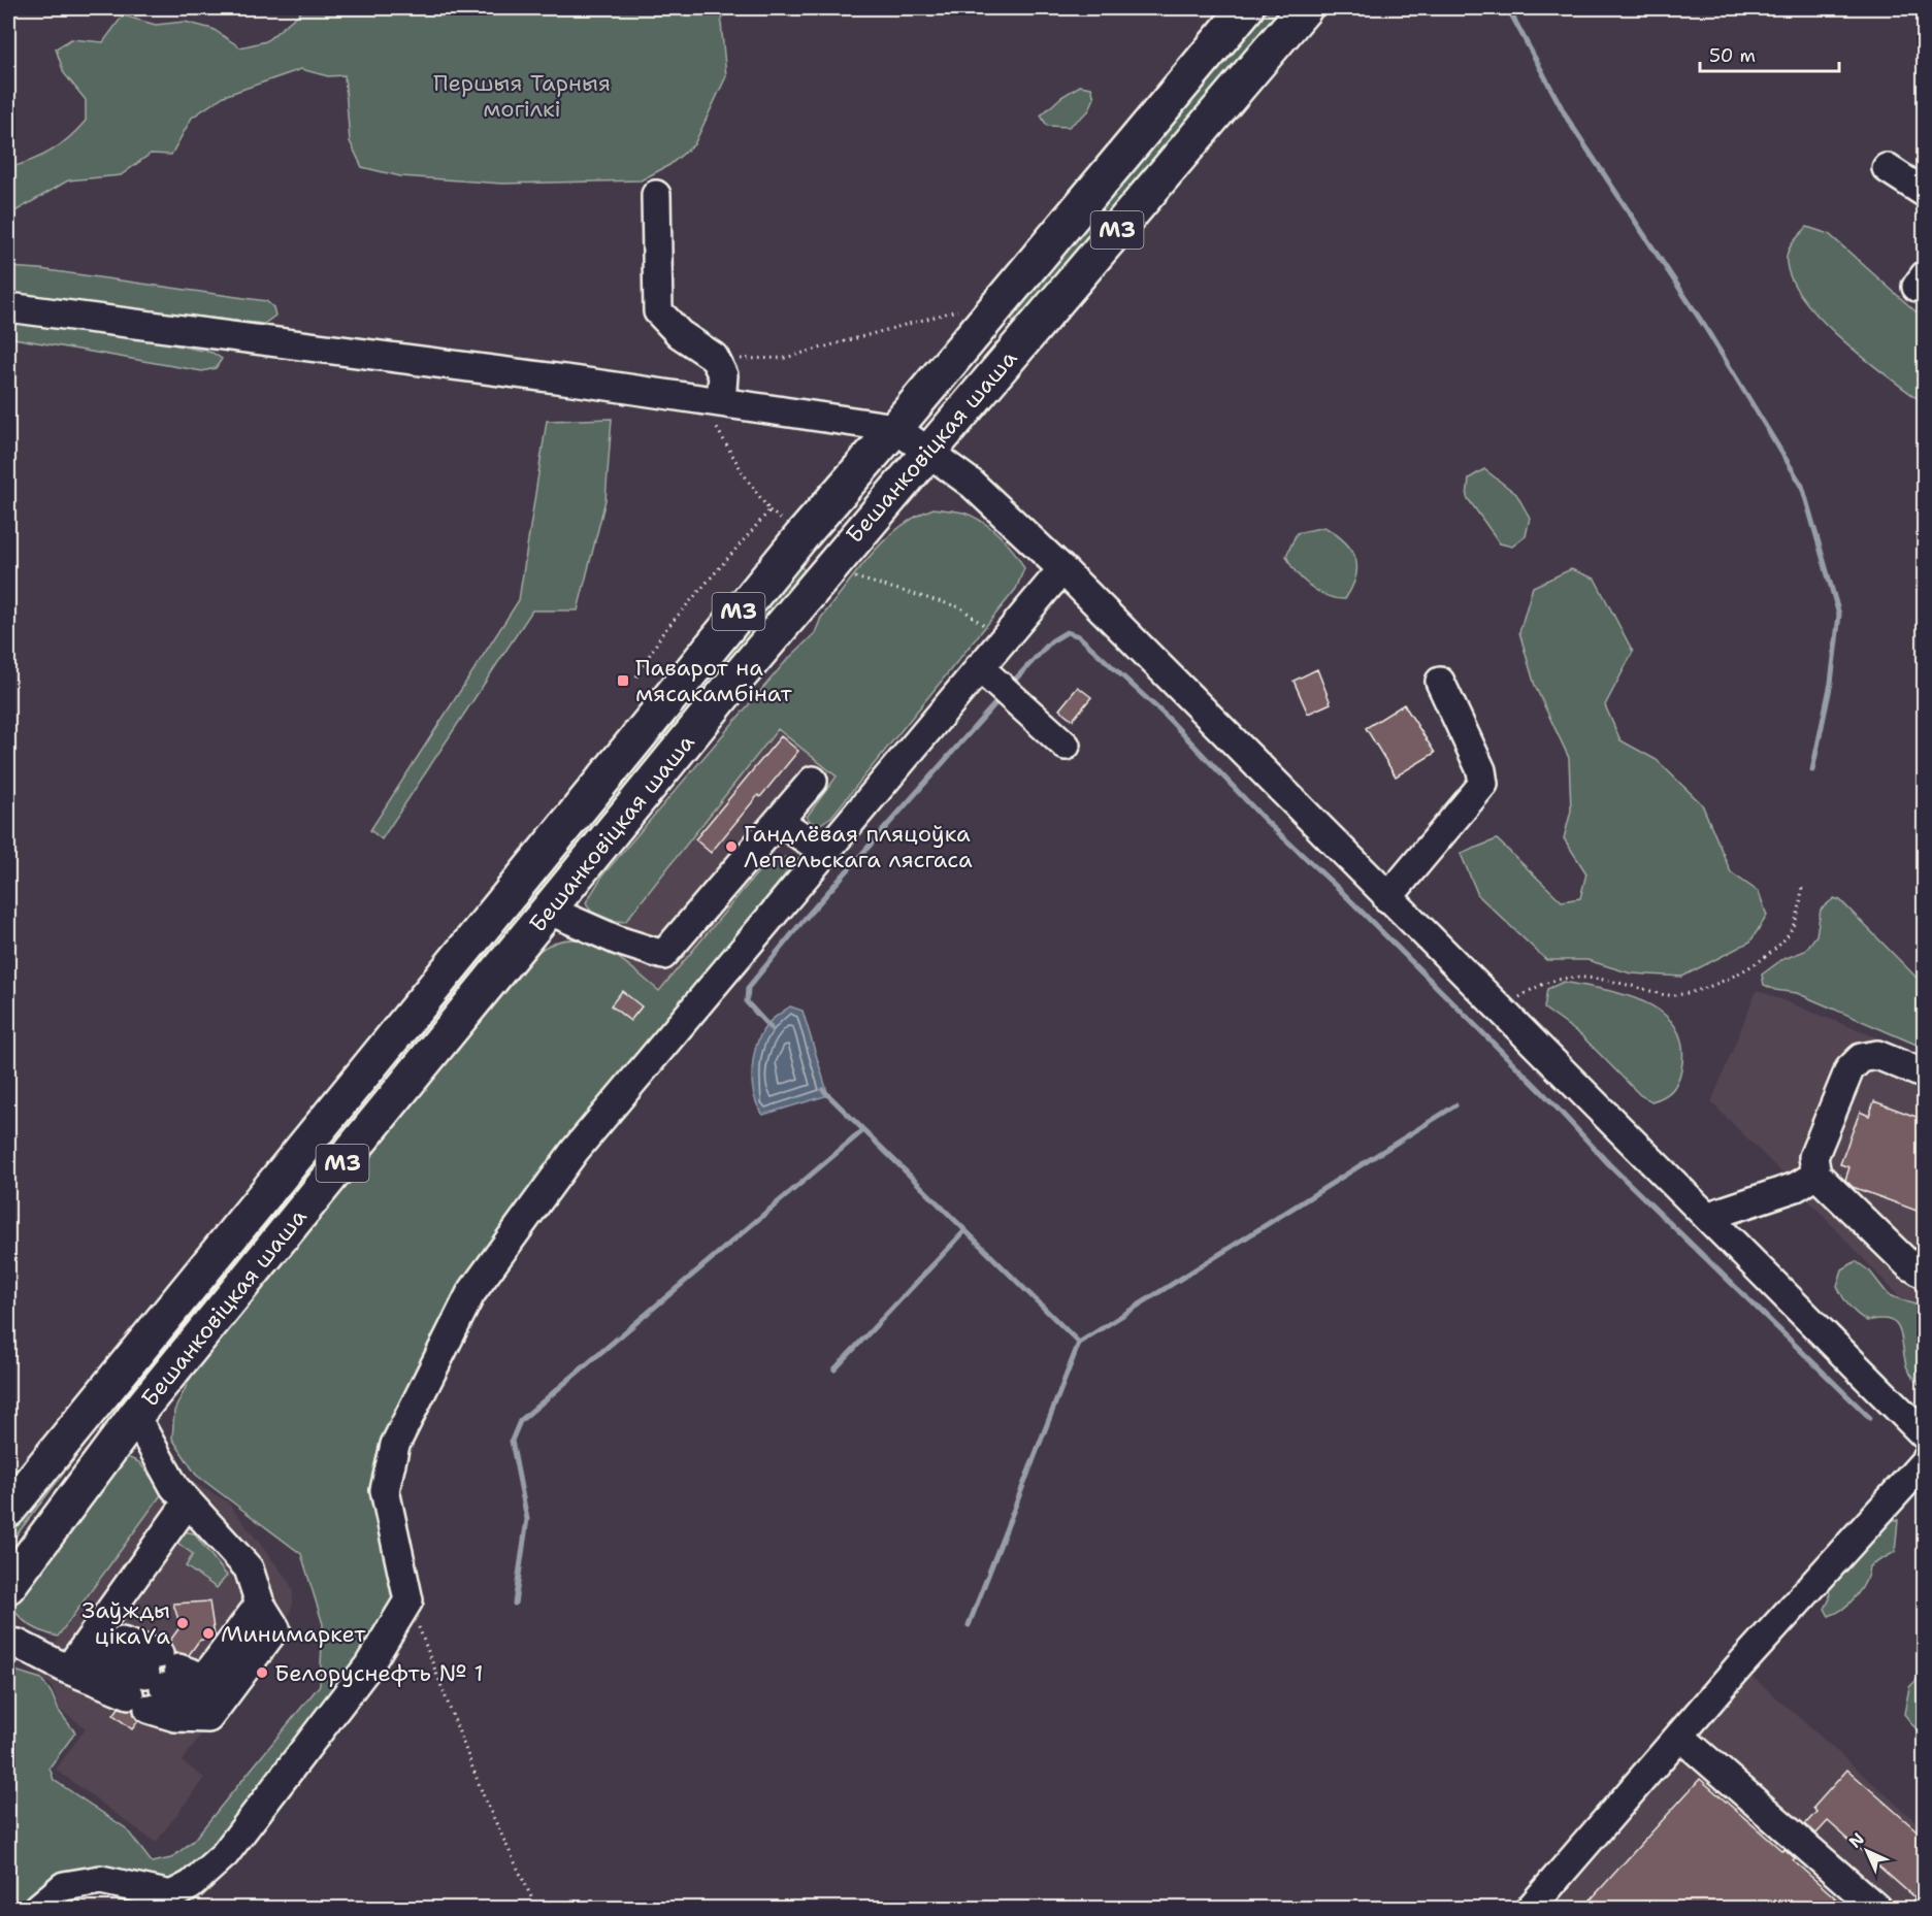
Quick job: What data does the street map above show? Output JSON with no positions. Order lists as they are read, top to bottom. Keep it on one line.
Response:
{"streets":{"main road":["М3","Бешанковіцкая шаша"]},"parks":["Першыя Тарныя могілкі"],"places":{"transit":["Паварот на мясакамбінат"],"other":["Гандлёвая пляцоўка Лепельскага лясгаса","Заўжды цікаVа","Минимаркет","Белоруснефть № 1"]},"scale_bar":"50 m","north":"top left"}
